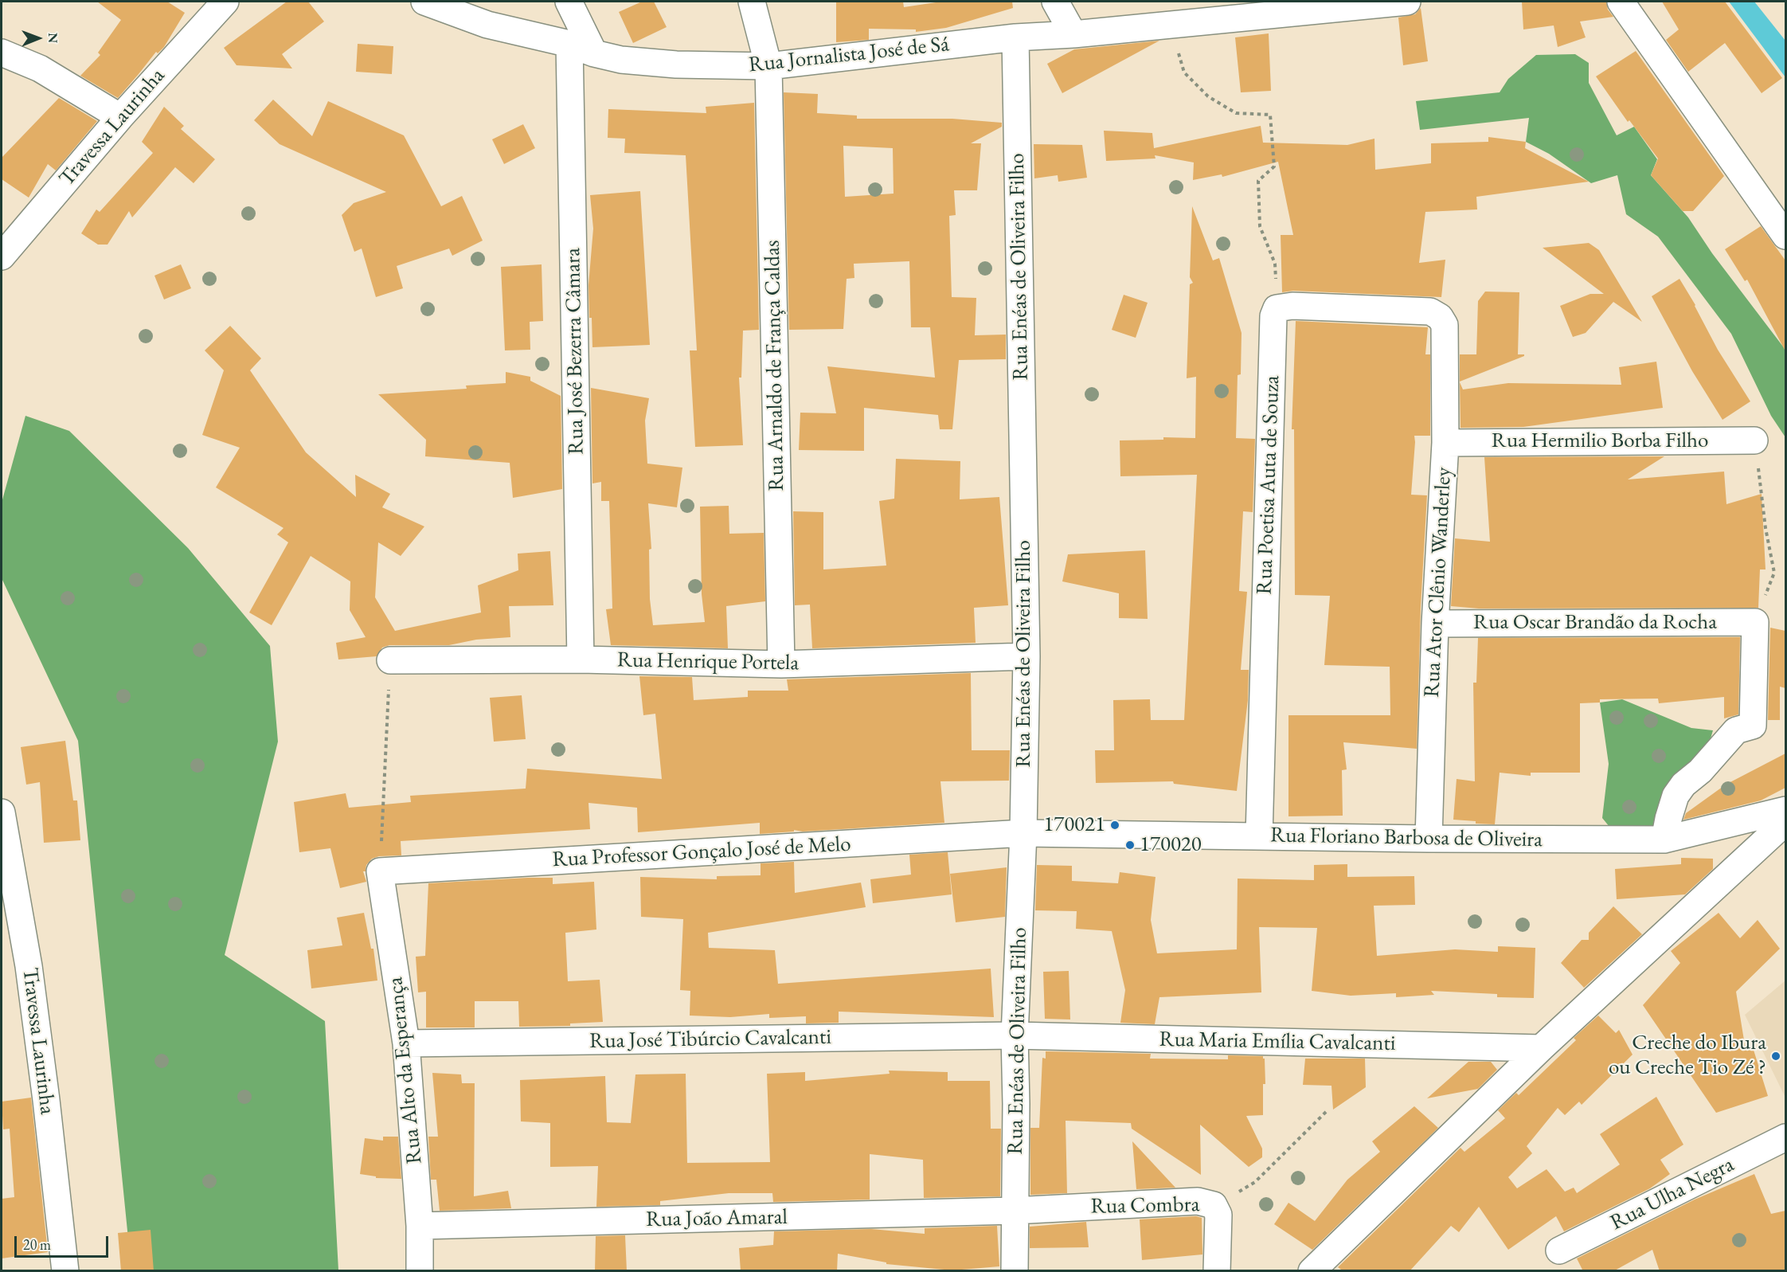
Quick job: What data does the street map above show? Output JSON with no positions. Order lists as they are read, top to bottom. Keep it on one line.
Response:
{"streets":{"street":["Rua Jornalista José de Sá","Travessa Laurinha","Rua Enéas de Oliveira Filho","Rua José Bezerra Câmara","Rua Arnaldo de França Caldas","Rua Hermilio Borba Filho","Rua Poetisa Auta de Souza","Rua Ator Clênio Wanderley","Rua Oscar Brandão da Rocha","Rua Henrique Portela","Rua Floriano Barbosa de Oliveira","Rua Professor Gonçalo José de Melo","Rua José Tibúrcio Cavalcanti","Rua Maria Emília Cavalcanti","Rua Alto da Esperança","Rua Ulha Negra","Rua Combra","Rua João Amaral"]},"crossings":[["Rua Jornalista José de Sá","Rua Enéas de Oliveira Filho"],["Rua Jornalista José de Sá","Rua José Bezerra Câmara"],["Rua Jornalista José de Sá","Rua Arnaldo de França Caldas"],["Rua Enéas de Oliveira Filho","Rua Henrique Portela"],["Rua Enéas de Oliveira Filho","Rua Floriano Barbosa de Oliveira"],["Rua Enéas de Oliveira Filho","Rua Professor Gonçalo José de Melo"],["Rua Enéas de Oliveira Filho","Rua José Tibúrcio Cavalcanti"],["Rua Enéas de Oliveira Filho","Rua Maria Emília Cavalcanti"],["Rua Enéas de Oliveira Filho","Rua Combra"],["Rua Enéas de Oliveira Filho","Rua João Amaral"],["Rua José Bezerra Câmara","Rua Henrique Portela"],["Rua Arnaldo de França Caldas","Rua Henrique Portela"],["Rua Hermilio Borba Filho","Rua Ator Clênio Wanderley"],["Rua Poetisa Auta de Souza","Rua Ator Clênio Wanderley"],["Rua Poetisa Auta de Souza","Rua Floriano Barbosa de Oliveira"],["Rua Ator Clênio Wanderley","Rua Oscar Brandão da Rocha"],["Rua Ator Clênio Wanderley","Rua Floriano Barbosa de Oliveira"],["Rua Floriano Barbosa de Oliveira","Rua Professor Gonçalo José de Melo"],["Rua Professor Gonçalo José de Melo","Rua Alto da Esperança"],["Rua José Tibúrcio Cavalcanti","Rua Maria Emília Cavalcanti"],["Rua José Tibúrcio Cavalcanti","Rua Alto da Esperança"],["Rua Alto da Esperança","Rua João Amaral"],["Rua Combra","Rua João Amaral"]],"places":["170021","170020","Creche do Ibura ou Creche Tio Zé ?"],"scale_bar":"20 m","north":"right"}
